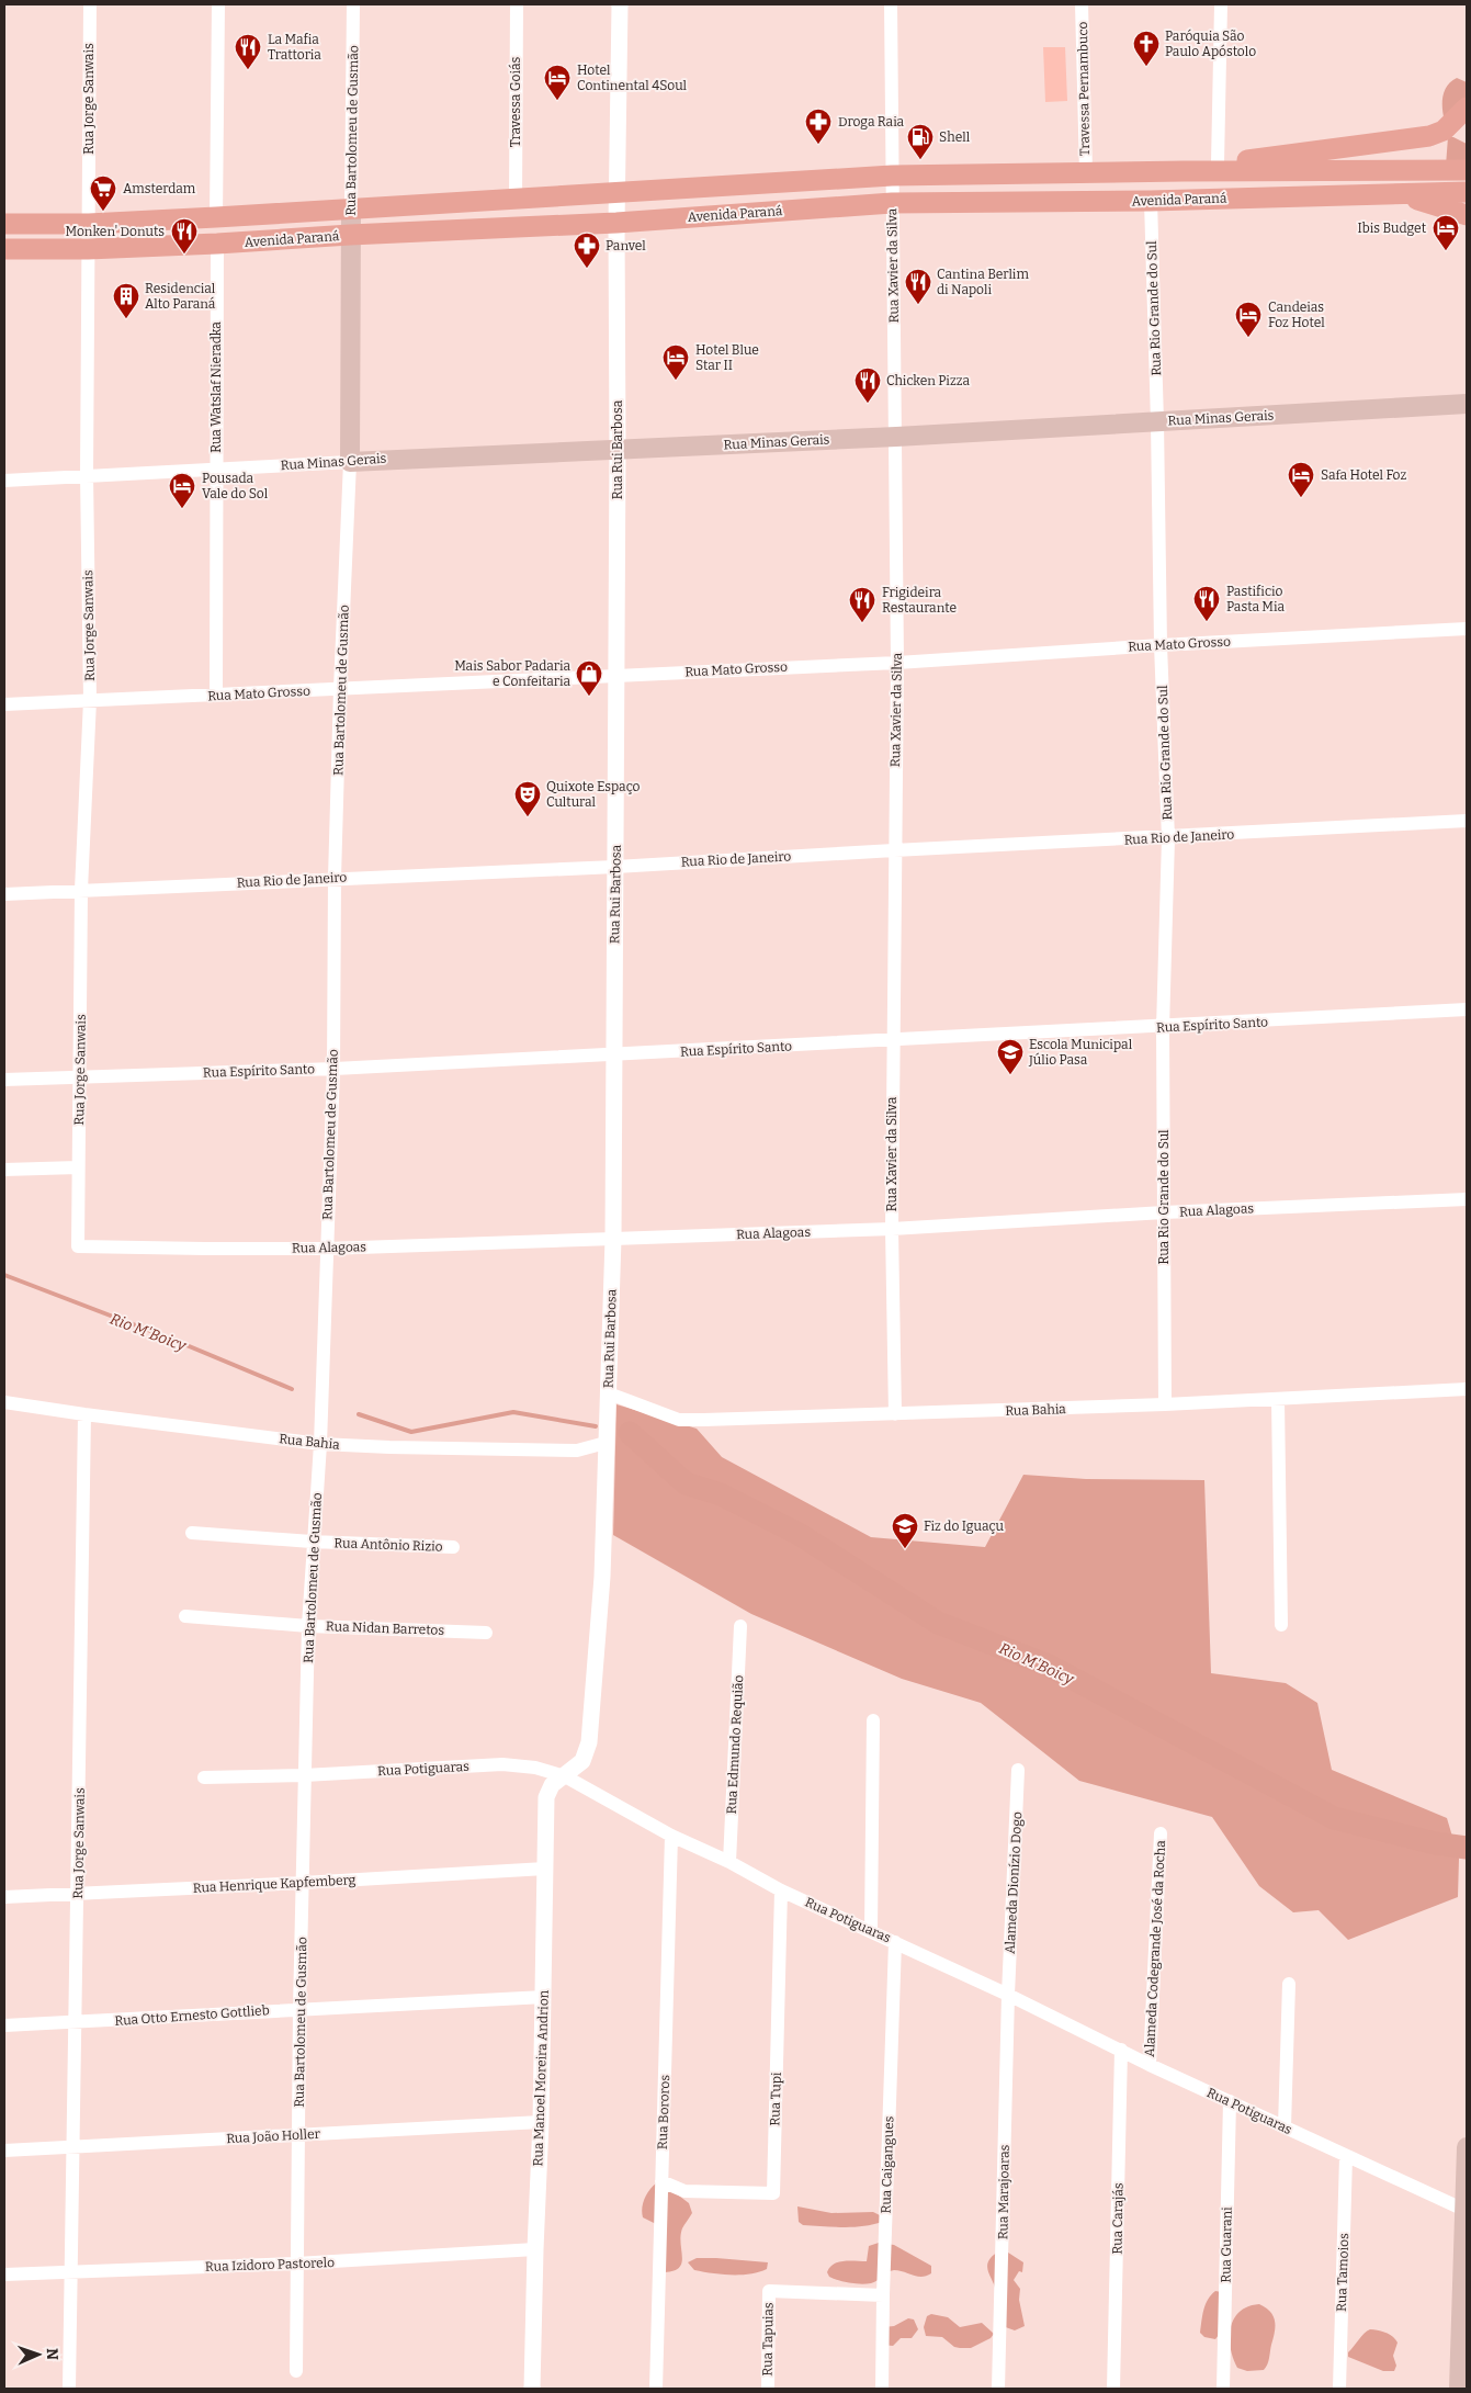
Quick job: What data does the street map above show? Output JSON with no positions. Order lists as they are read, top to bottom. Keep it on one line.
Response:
{"streets":{"main road":["Rua Bartolomeu de Gusmão","Avenida Paraná","Rua Minas Gerais"],"street":["Travessa Pernambuco","Rua Jorge Sanwais","Travessa Goiás","Rua Xavier da Silva","Rua Rio Grande do Sul","Rua Watslaf Nieradka","Rua Rui Barbosa","Rua Mato Grosso","Rua Rio de Janeiro","Rua Espírito Santo","Rua Alagoas","Rua Bahia","Rua Antônio Rizio","Rua Nidan Barretos","Rua Edmundo Requião","Rua Potiguaras","Alameda Dionízio Dogo","Rua Henrique Kapfemberg","Alameda Codegrande José da Rocha","Rua Otto Ernesto Gottlieb","Rua Manoel Moreira Andrion","Rua Tupi","Rua Bororos","Rua João Holler","Rua Caigangues","Rua Marajoaras","Rua Carajás","Rua Guarani","Rua Izidoro Pastorelo","Rua Tamoios","Rua Tapuias"]},"crossings":[["Travessa Pernambuco","Avenida Paraná"],["Rua Jorge Sanwais","Avenida Paraná"],["Rua Jorge Sanwais","Rua Minas Gerais"],["Rua Jorge Sanwais","Rua Mato Grosso"],["Rua Jorge Sanwais","Rua Rio de Janeiro"],["Rua Jorge Sanwais","Rua Espírito Santo"],["Rua Jorge Sanwais","Rua Alagoas"],["Rua Jorge Sanwais","Rua Bahia"],["Rua Jorge Sanwais","Rua Henrique Kapfemberg"],["Rua Jorge Sanwais","Rua Otto Ernesto Gottlieb"],["Rua Jorge Sanwais","Rua João Holler"],["Rua Jorge Sanwais","Rua Izidoro Pastorelo"],["Travessa Goiás","Avenida Paraná"],["Rua Bartolomeu de Gusmão","Avenida Paraná"],["Rua Bartolomeu de Gusmão","Rua Minas Gerais"],["Rua Bartolomeu de Gusmão","Rua Mato Grosso"],["Rua Bartolomeu de Gusmão","Rua Rio de Janeiro"],["Rua Bartolomeu de Gusmão","Rua Espírito Santo"],["Rua Bartolomeu de Gusmão","Rua Alagoas"],["Rua Bartolomeu de Gusmão","Rua Bahia"],["Rua Bartolomeu de Gusmão","Rua Antônio Rizio"],["Rua Bartolomeu de Gusmão","Rua Nidan Barretos"],["Rua Bartolomeu de Gusmão","Rua Potiguaras"],["Rua Bartolomeu de Gusmão","Rua Henrique Kapfemberg"],["Rua Bartolomeu de Gusmão","Rua Otto Ernesto Gottlieb"],["Rua Bartolomeu de Gusmão","Rua João Holler"],["Rua Bartolomeu de Gusmão","Rua Izidoro Pastorelo"],["Avenida Paraná","Rua Xavier da Silva"],["Avenida Paraná","Rua Rio Grande do Sul"],["Avenida Paraná","Rua Watslaf Nieradka"],["Avenida Paraná","Rua Rui Barbosa"],["Rua Xavier da Silva","Rua Minas Gerais"],["Rua Xavier da Silva","Rua Mato Grosso"],["Rua Xavier da Silva","Rua Rio de Janeiro"],["Rua Xavier da Silva","Rua Espírito Santo"],["Rua Xavier da Silva","Rua Alagoas"],["Rua Xavier da Silva","Rua Bahia"],["Rua Rio Grande do Sul","Rua Minas Gerais"],["Rua Rio Grande do Sul","Rua Mato Grosso"],["Rua Rio Grande do Sul","Rua Rio de Janeiro"],["Rua Rio Grande do Sul","Rua Espírito Santo"],["Rua Rio Grande do Sul","Rua Alagoas"],["Rua Rio Grande do Sul","Rua Bahia"],["Rua Watslaf Nieradka","Rua Minas Gerais"],["Rua Watslaf Nieradka","Rua Mato Grosso"],["Rua Minas Gerais","Rua Rui Barbosa"],["Rua Rui Barbosa","Rua Mato Grosso"],["Rua Rui Barbosa","Rua Rio de Janeiro"],["Rua Rui Barbosa","Rua Espírito Santo"],["Rua Rui Barbosa","Rua Alagoas"],["Rua Rui Barbosa","Rua Bahia"],["Rua Rui Barbosa","Rua Potiguaras"],["Rua Rui Barbosa","Rua Manoel Moreira Andrion"],["Rua Edmundo Requião","Rua Potiguaras"],["Rua Potiguaras","Alameda Dionízio Dogo"],["Rua Potiguaras","Alameda Codegrande José da Rocha"],["Rua Potiguaras","Rua Manoel Moreira Andrion"],["Rua Potiguaras","Rua Tupi"],["Rua Potiguaras","Rua Bororos"],["Rua Potiguaras","Rua Caigangues"],["Rua Potiguaras","Rua Marajoaras"],["Rua Potiguaras","Rua Carajás"],["Rua Potiguaras","Rua Guarani"],["Rua Potiguaras","Rua Tamoios"],["Alameda Dionízio Dogo","Rua Marajoaras"],["Rua Henrique Kapfemberg","Rua Manoel Moreira Andrion"],["Rua Otto Ernesto Gottlieb","Rua Manoel Moreira Andrion"],["Rua Manoel Moreira Andrion","Rua João Holler"],["Rua Manoel Moreira Andrion","Rua Izidoro Pastorelo"],["Rua Tupi","Rua Bororos"],["Rua Caigangues","Rua Tapuias"]],"water":["Rio M'Boicy"],"places":{"church":["Paróquia São Paulo Apóstolo"],"restaurant":["La Mafia Trattoria","Monken' Donuts","Cantina Berlim di Napoli","Chicken Pizza","Pastificio Pasta Mia","Frigideira Restaurante"],"hotel":["Hotel Continental 4Soul","Ibis Budget","Candeias Foz Hotel","Hotel Blue Star II","Safa Hotel Foz","Pousada Vale do Sol"],"pharmacy":["Droga Raia","Panvel"],"fuel station":["Shell"],"supermarket":["Amsterdam"],"building":["Residencial Alto Paraná"],"shop":["Mais Sabor Padaria e Confeitaria"],"theatre":["Quixote Espaço Cultural"],"school or university":["Escola Municipal Júlio Pasa","Fiz do Iguaçu"]},"north":"right"}
